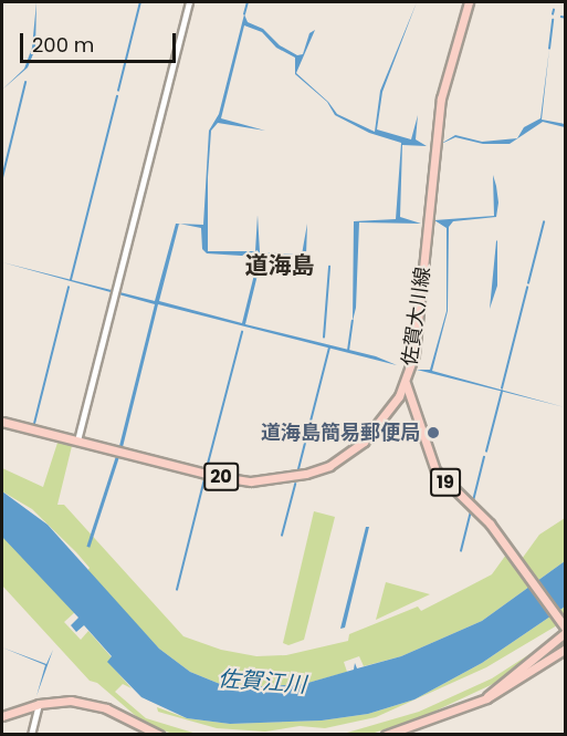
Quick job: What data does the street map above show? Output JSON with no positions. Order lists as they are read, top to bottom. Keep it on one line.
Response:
{"streets":{"main road":["佐賀大川線","20","19"]},"crossings":[["佐賀大川線","19"]],"districts":["道海島"],"water":["佐賀江川"],"places":["道海島簡易郵便局"],"scale_bar":"200 m"}
